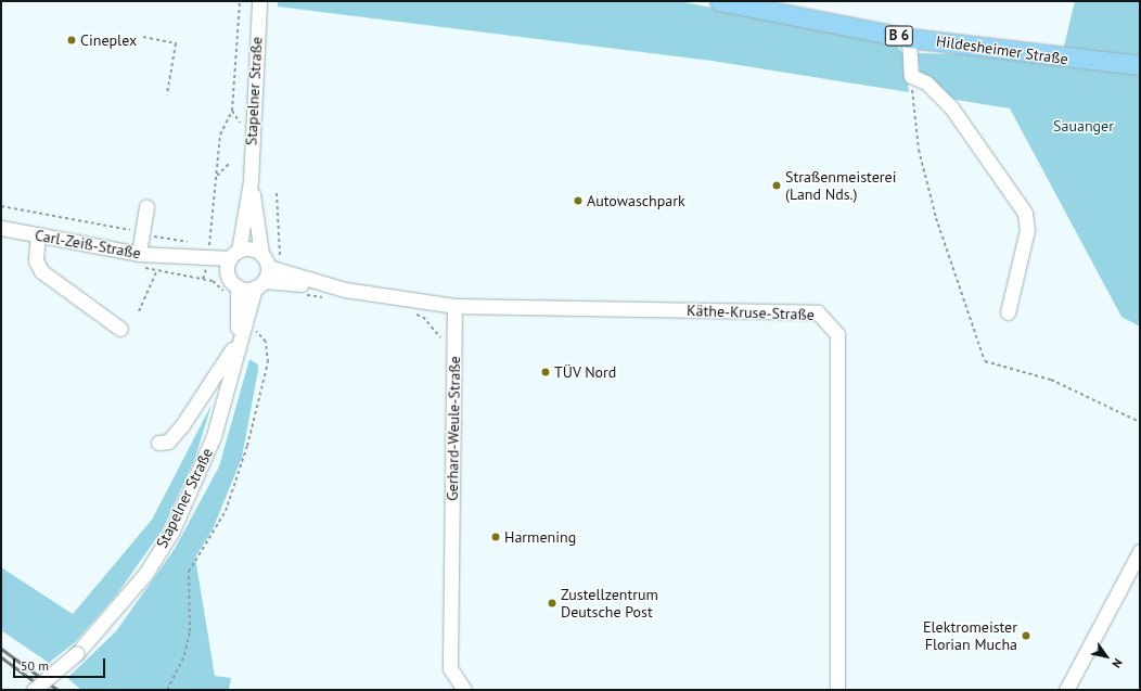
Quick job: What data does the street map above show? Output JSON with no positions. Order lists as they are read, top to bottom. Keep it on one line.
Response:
{"streets":{"main road":["B 6","Hildesheimer Straße"],"street":["Stapelner Straße","Carl-Zeiß-Straße","Käthe-Kruse-Straße","Gerhard-Weule-Straße"]},"crossings":[["Stapelner Straße","Carl-Zeiß-Straße"],["Käthe-Kruse-Straße","Gerhard-Weule-Straße"]],"parks":["Sauanger"],"places":["Cineplex","Straßenmeisterei (Land Nds.)","Autowaschpark","TÜV Nord","Harmening","Zustellzentrum Deutsche Post","Elektromeister Florian Mucha"],"scale_bar":"50 m","north":"bottom right"}
